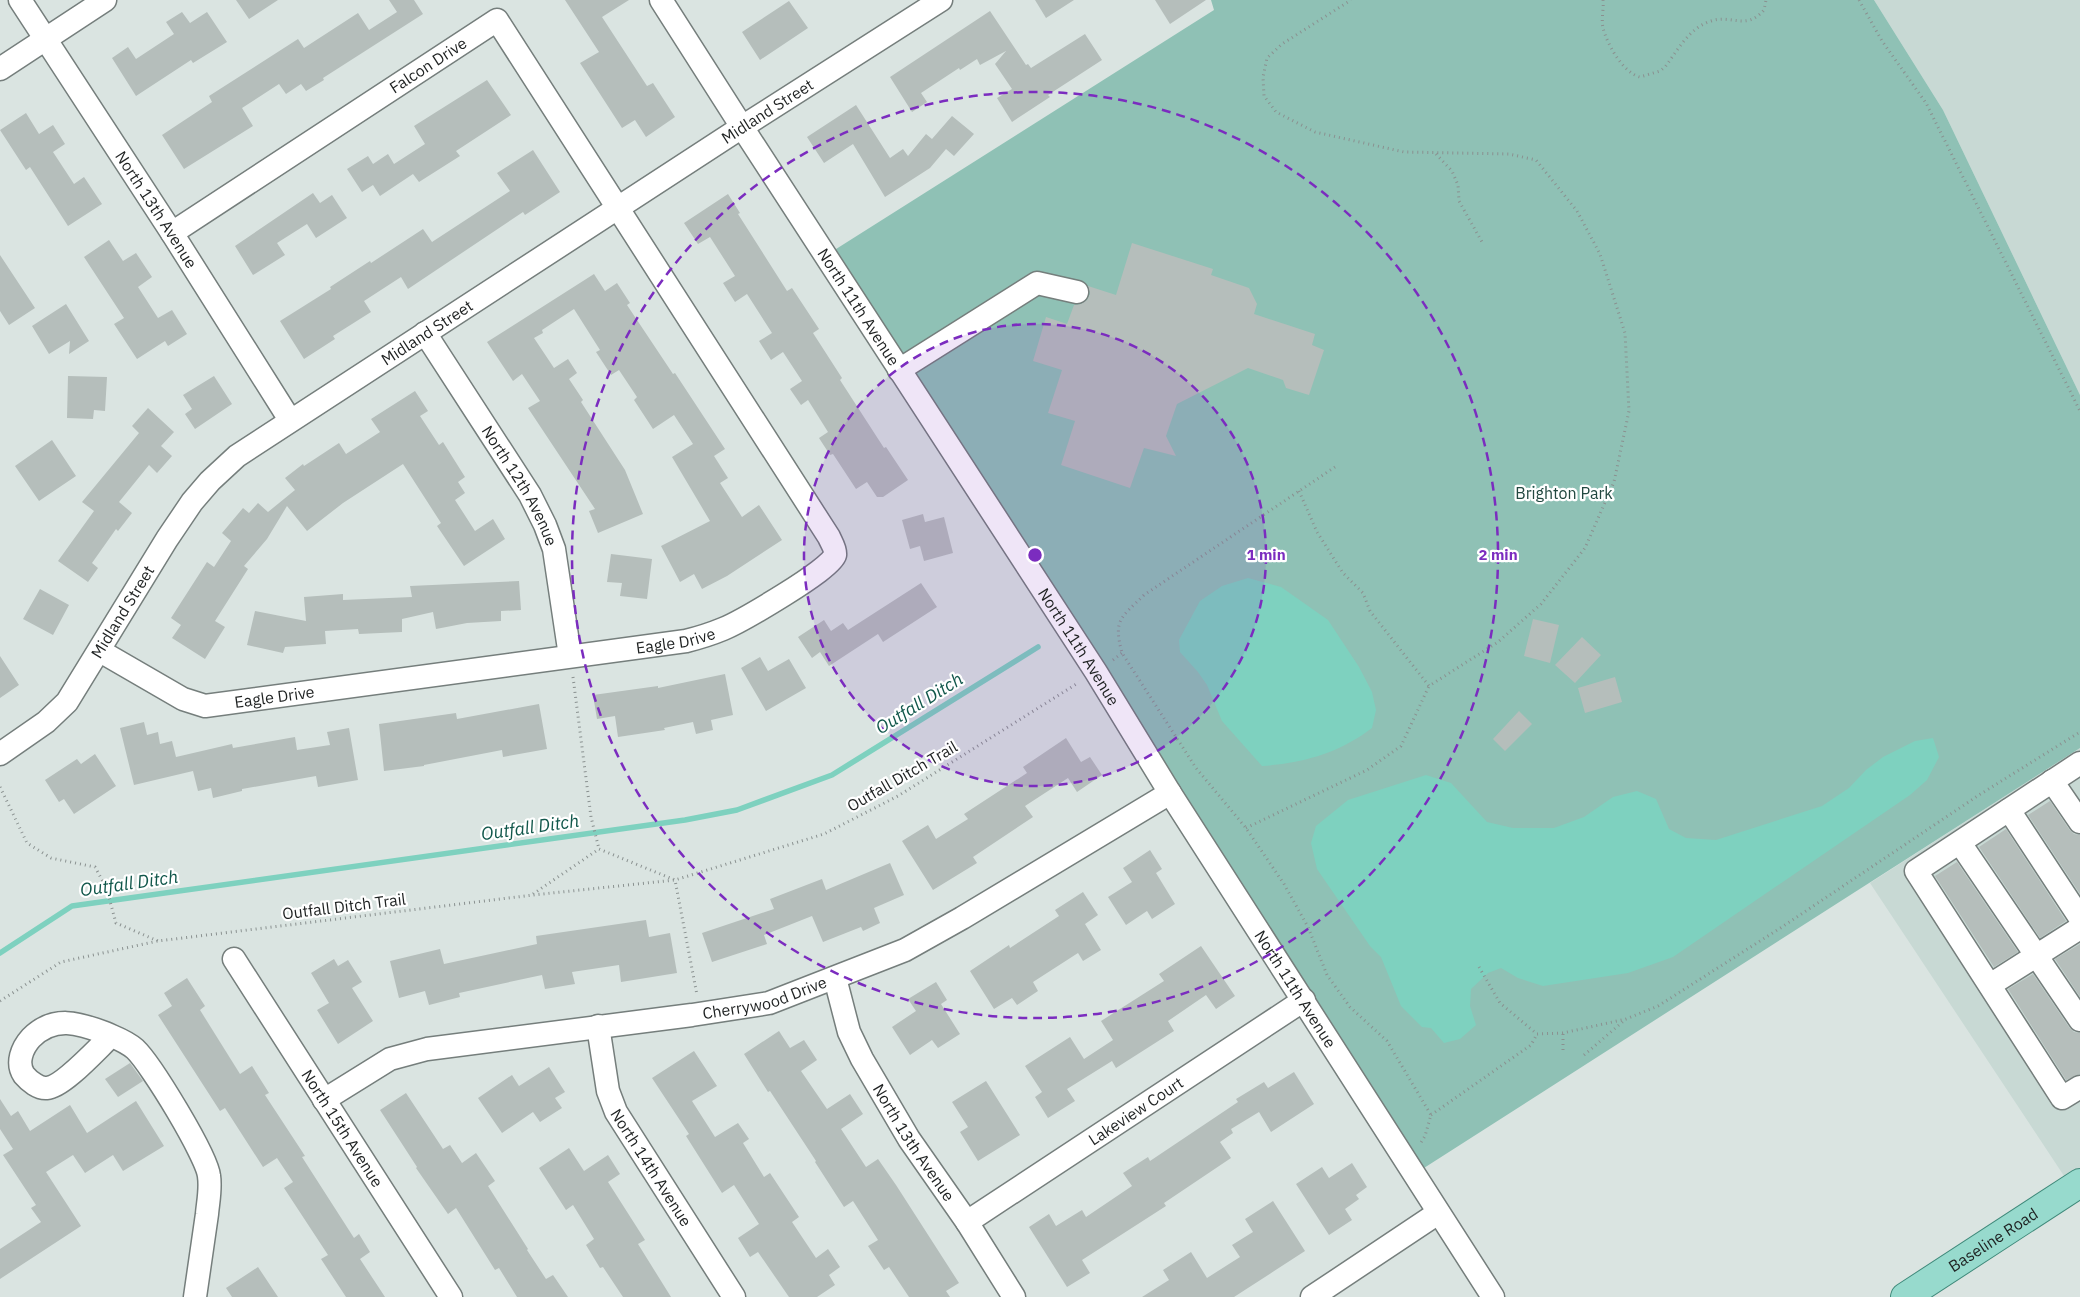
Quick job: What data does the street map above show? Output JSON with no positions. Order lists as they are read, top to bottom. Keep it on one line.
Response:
{"streets":{"main road":["Baseline Road"],"street":["Falcon Drive","Midland Street","North 13th Avenue","North 11th Avenue","North 12th Avenue","Eagle Drive","Cherrywood Drive","Lakeview Court","North 15th Avenue","North 14th Avenue"],"path":["Outfall Ditch Trail"]},"crossings":[["Falcon Drive","Midland Street"],["Falcon Drive","North 13th Avenue"],["Falcon Drive","Eagle Drive"],["Midland Street","North 13th Avenue"],["Midland Street","North 11th Avenue"],["Midland Street","North 12th Avenue"],["Midland Street","Eagle Drive"],["North 13th Avenue","Cherrywood Drive"],["North 13th Avenue","Lakeview Court"],["North 11th Avenue","Outfall Ditch Trail"],["North 11th Avenue","Cherrywood Drive"],["North 11th Avenue","Lakeview Court"],["North 12th Avenue","Eagle Drive"],["Cherrywood Drive","North 15th Avenue"],["Cherrywood Drive","North 14th Avenue"]],"water":["Outfall Ditch"],"parks":["Brighton Park"],"rings":["1 min","2 min"]}
